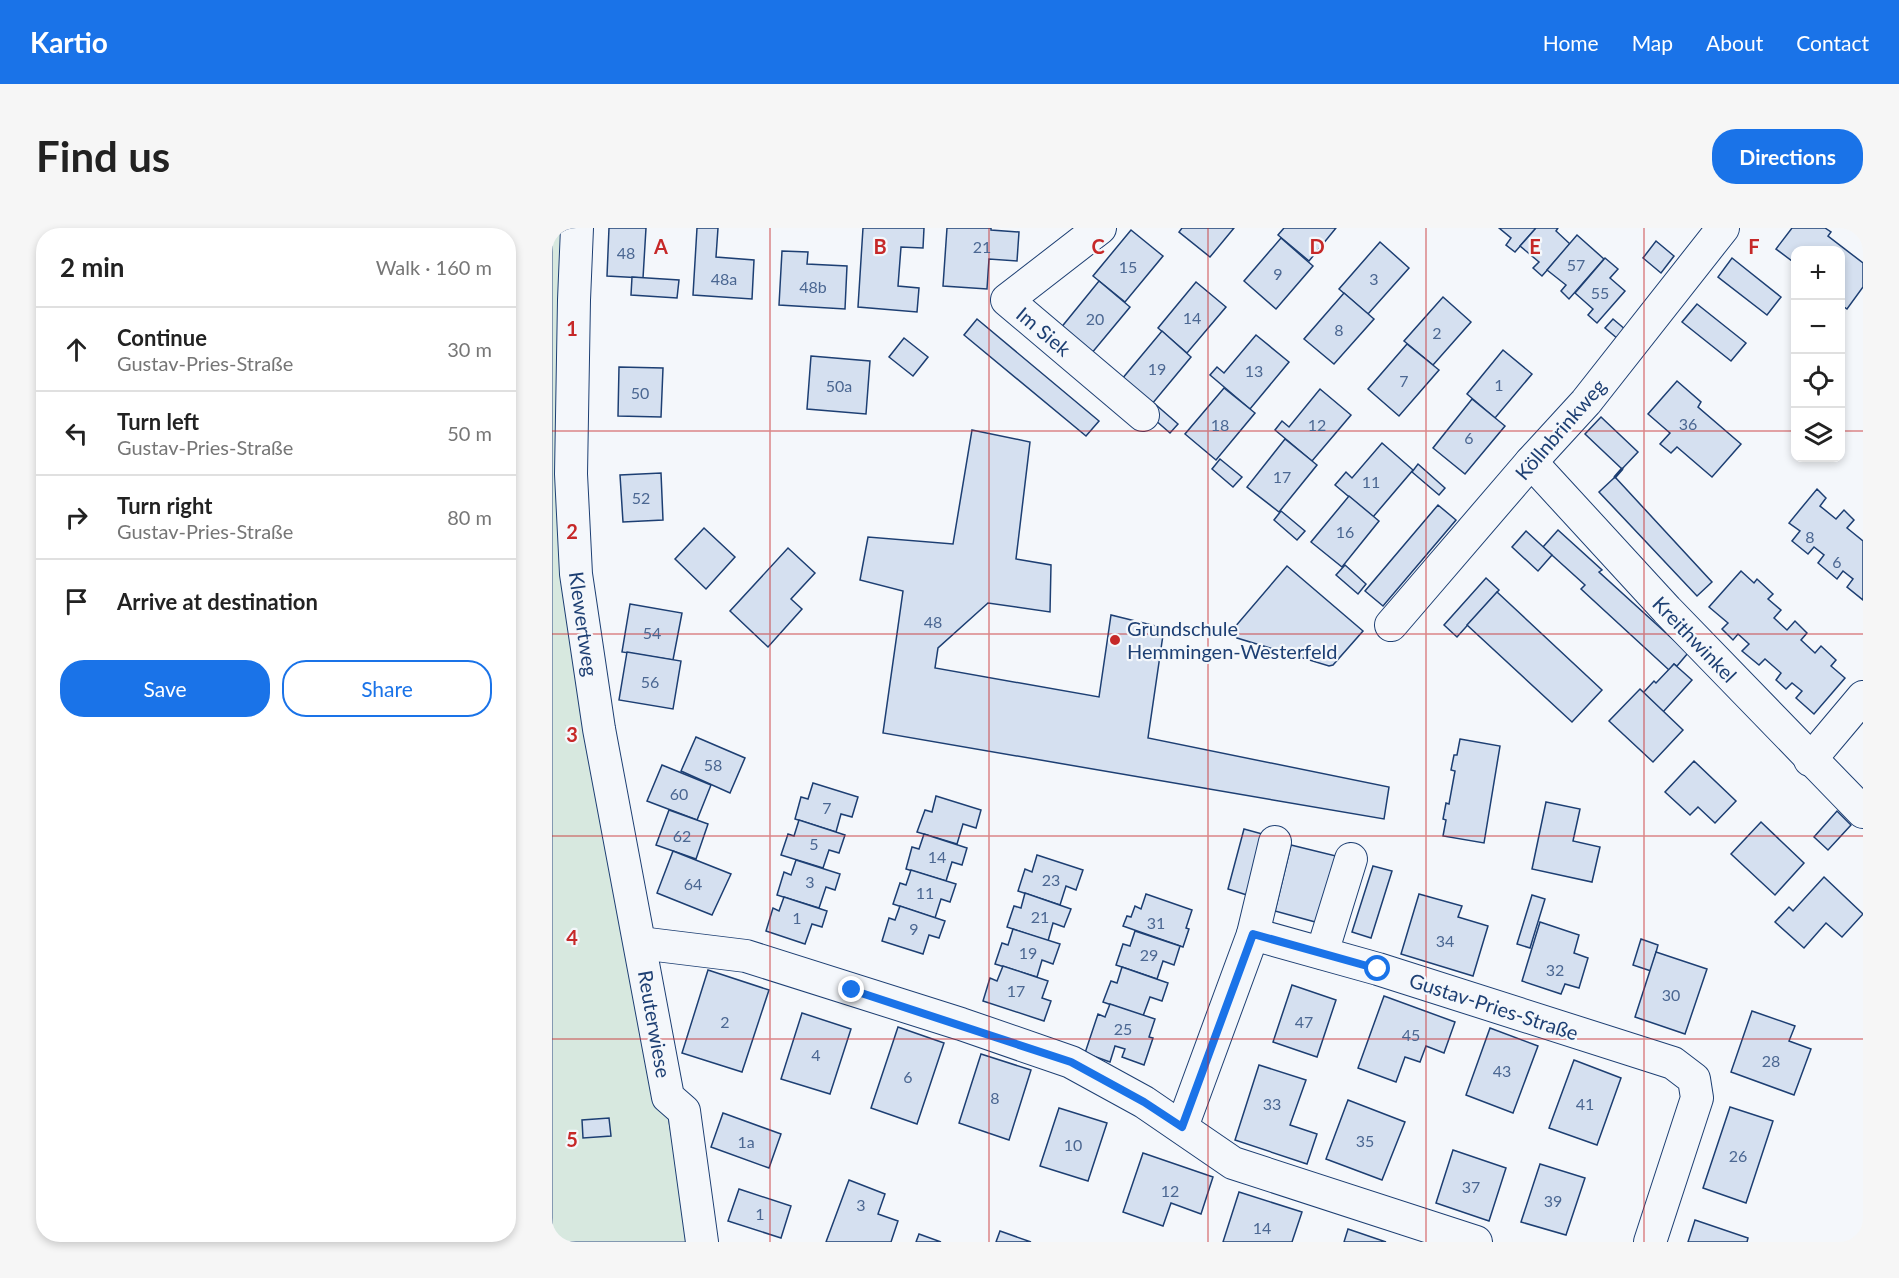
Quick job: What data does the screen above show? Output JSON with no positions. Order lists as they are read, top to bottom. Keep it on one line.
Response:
{"streets":{"street":["Im Siek","Köllnbrinkweg","Klewertweg","Kreithwinkel","Gustav-Pries-Straße","Reuterwiese"]},"crossings":[["Köllnbrinkweg","Kreithwinkel"],["Klewertweg","Reuterwiese"]],"places":["Grundschule Hemmingen-Westerfeld"],"house_numbers":["21","48","57","15","9","48a","3","48b","55","14","20","8","2","19","13","7","1","50a","50","36","18","12","6","17","11","52","16","8","6","48","54","56","58","60","7","62","5","14","23","3","64","11","21","1","31","9","34","19","29","32","17","30","2","47","25","45","4","28","43","6","8","33","41","35","1a","10","26","37","12","39","3","1","14"],"page":{"header":"Kartio","nav":["Home","Map","About","Contact"],"buttons":["Directions",["Save","Share"]],"title":"Find us","heading":["2 min","Walk · 160 m"],"map_buttons":["+","−"],"list":[["Continue","Gustav-Pries-Straße","30 m"],["Turn left","Gustav-Pries-Straße","50 m"],["Turn right","Gustav-Pries-Straße","80 m"],"Arrive at destination"]},"grid":{"columns":["A","B","C","D","E","F"],"rows":["1","2","3","4","5"]}}
